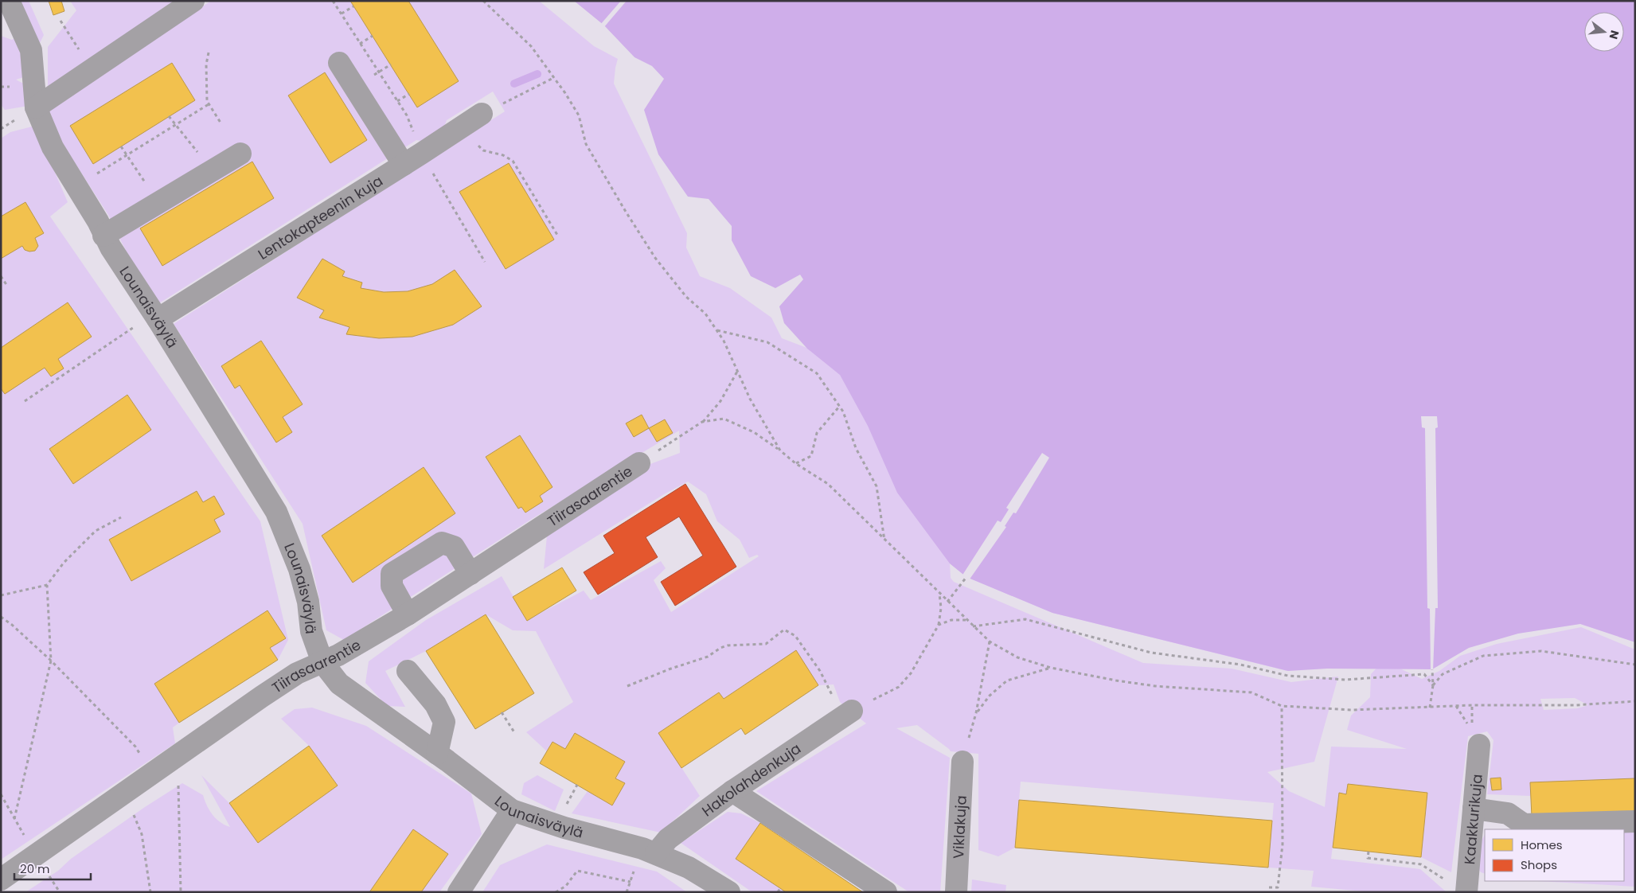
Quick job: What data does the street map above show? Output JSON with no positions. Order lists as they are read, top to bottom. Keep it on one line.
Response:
{"streets":{"street":["Lentokapteenin kuja","Lounaisväylä","Tiirasaarentie","Hakolahdenkuja","Kaakkurikuja","Viklakuja"]},"crossings":[["Lentokapteenin kuja","Lounaisväylä"],["Lounaisväylä","Tiirasaarentie"],["Lounaisväylä","Hakolahdenkuja"]],"legend":["Homes","Shops"],"scale_bar":"20 m","north":"right"}
